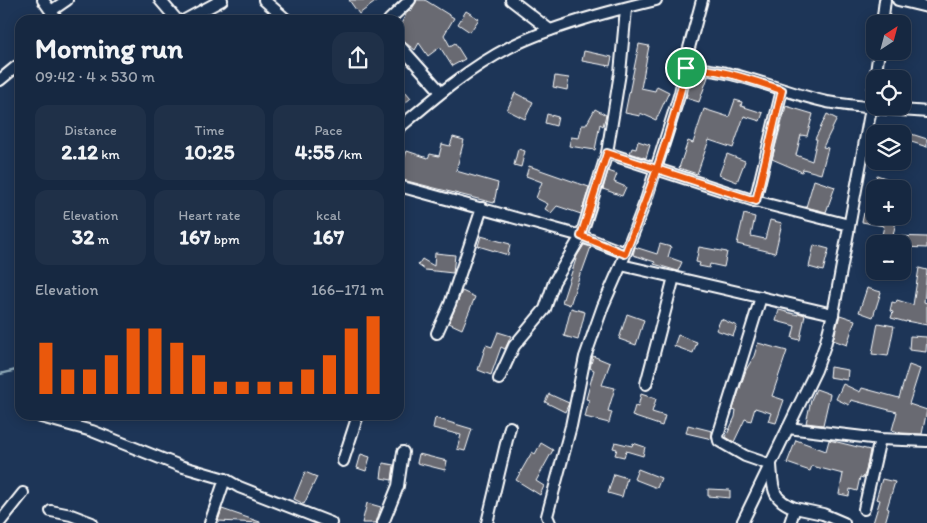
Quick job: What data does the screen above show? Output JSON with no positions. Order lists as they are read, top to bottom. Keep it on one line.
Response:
{"north":"top right","page":{"map_buttons":["+","−"],"heading":["Morning run","09:42 · 4 × 530 m"],"stats":[["Distance","2.12 km"],["Time","10:25"],["Pace","4:55 /km"],["Elevation","32 m"],["Heart rate","167 bpm"],["kcal","167"]],"chart":["Elevation","166–171 m"]}}
